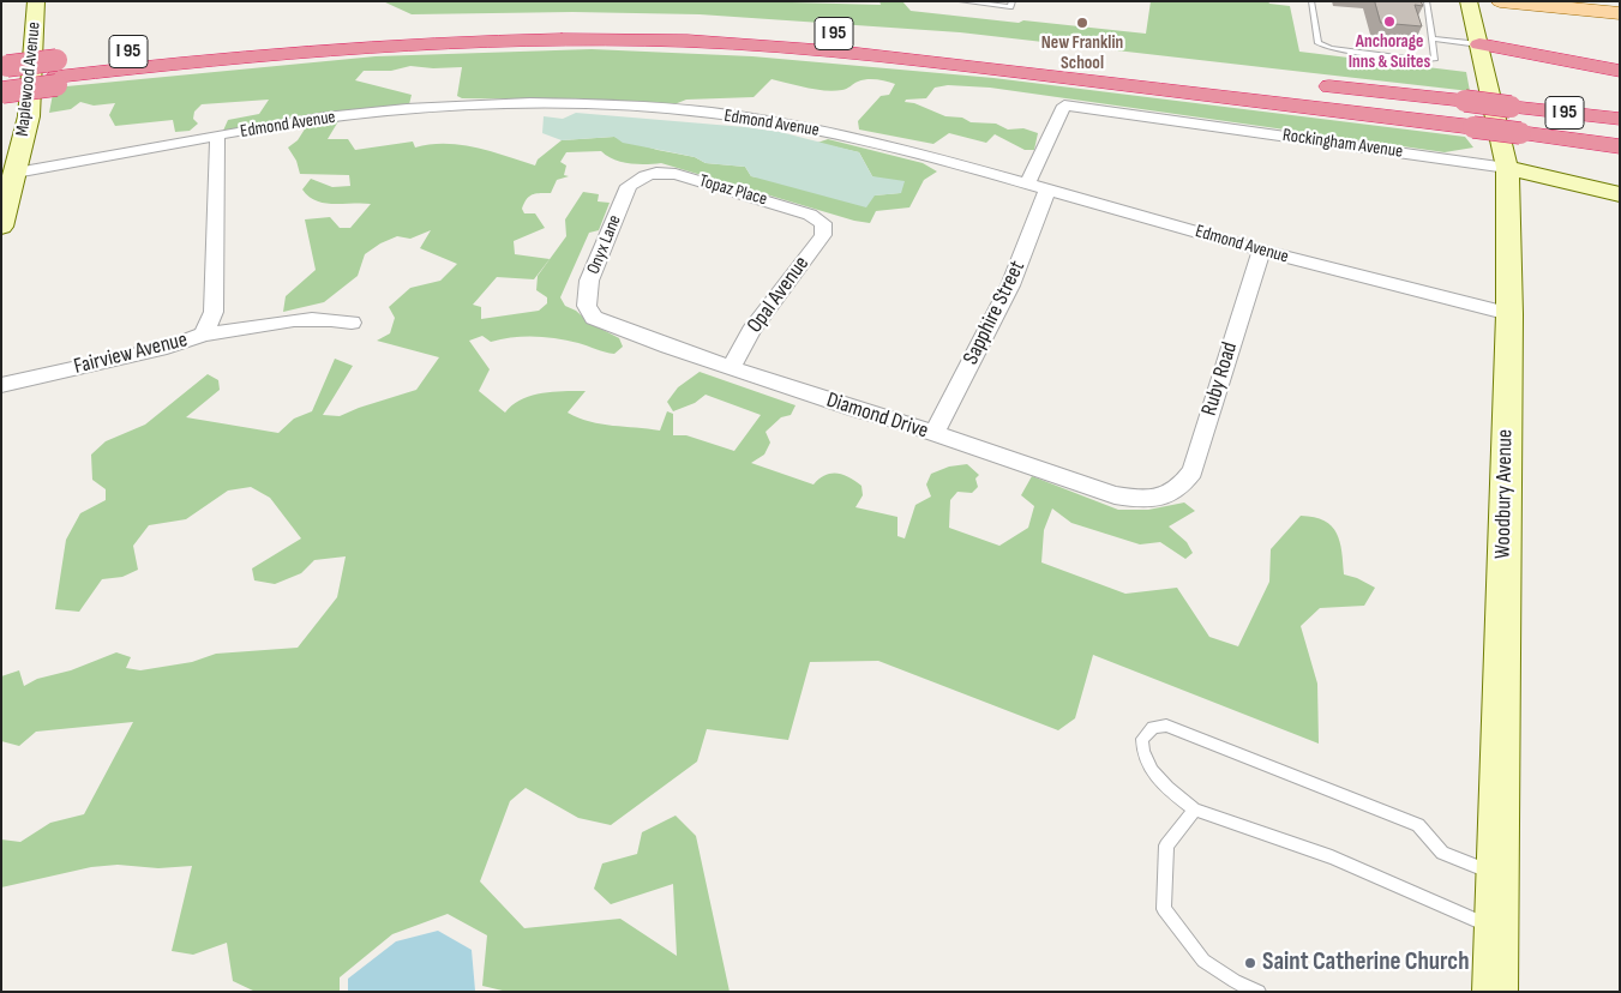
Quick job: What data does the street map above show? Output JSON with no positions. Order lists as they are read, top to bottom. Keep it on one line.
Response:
{"streets":{"highway":["I 95"],"street":["Maplewood Avenue","Edmond Avenue","Rockingham Avenue","Topaz Place","Onyx Lane","Opal Avenue","Sapphire Street","Fairview Avenue","Ruby Road","Diamond Drive","Woodbury Avenue"]},"crossings":[["Maplewood Avenue","Edmond Avenue"],["Edmond Avenue","Sapphire Street"],["Edmond Avenue","Fairview Avenue"],["Edmond Avenue","Ruby Road"],["Edmond Avenue","Woodbury Avenue"],["Rockingham Avenue","Woodbury Avenue"],["Topaz Place","Onyx Lane"],["Topaz Place","Opal Avenue"],["Onyx Lane","Diamond Drive"],["Opal Avenue","Diamond Drive"],["Sapphire Street","Diamond Drive"],["Ruby Road","Diamond Drive"]],"places":["Anchorage Inns & Suites","New Franklin School","Saint Catherine Church"]}
